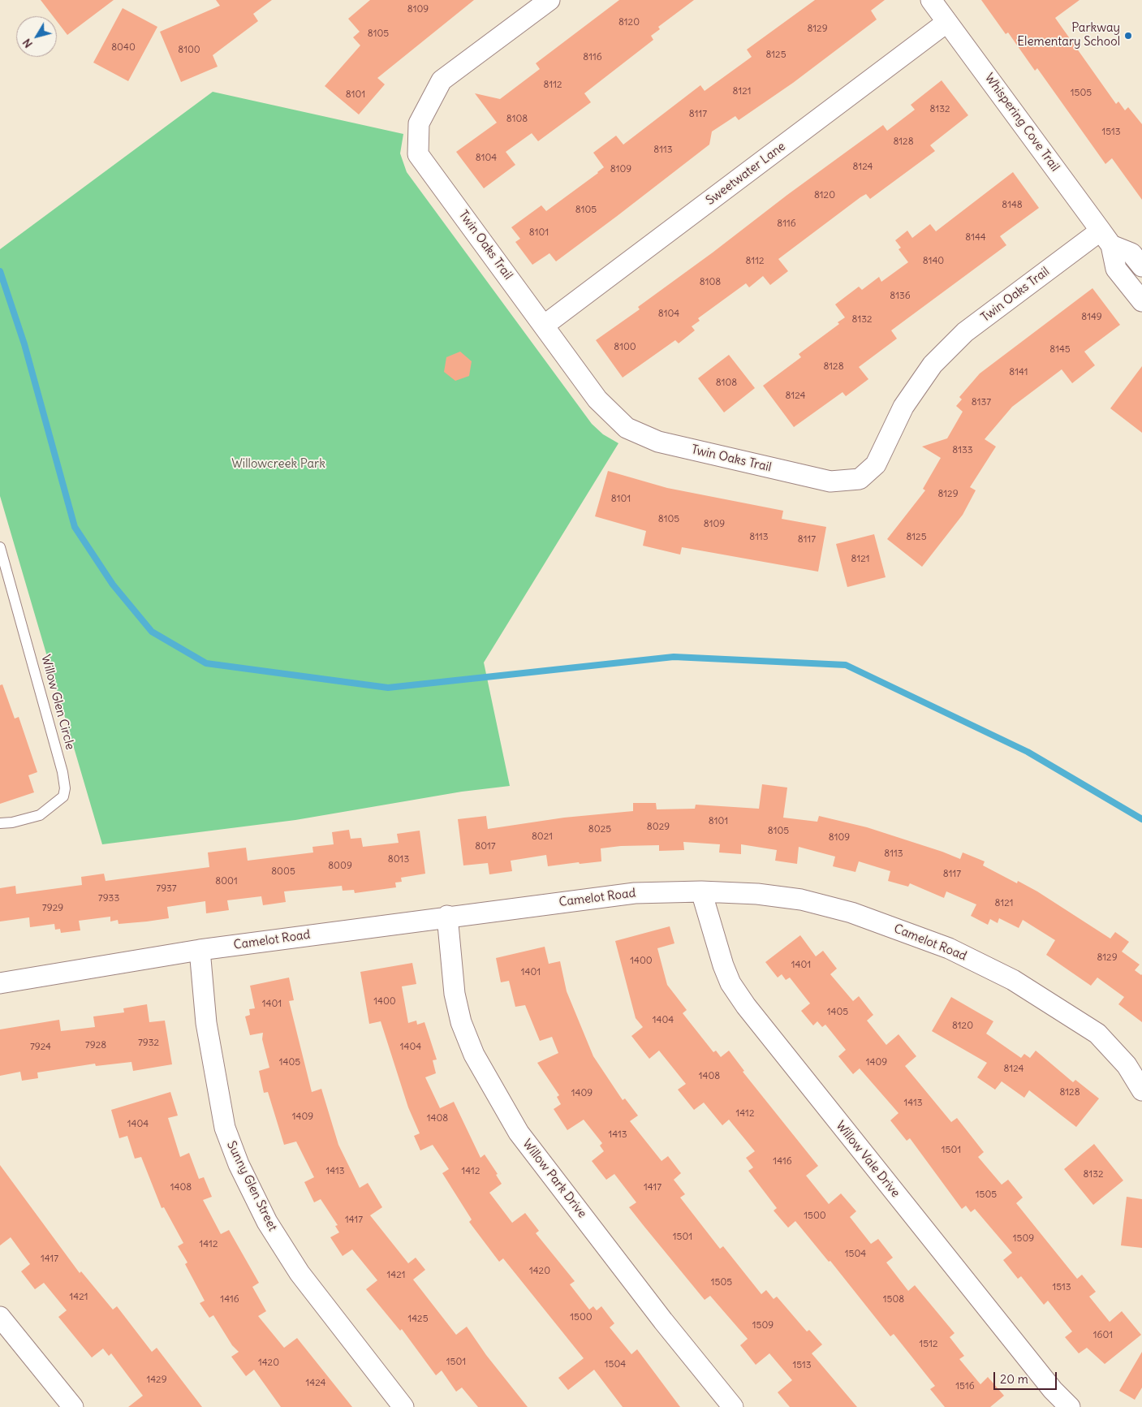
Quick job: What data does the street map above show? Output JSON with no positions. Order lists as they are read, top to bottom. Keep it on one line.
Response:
{"streets":{"street":["Whispering Cove Trail","Sweetwater Lane","Twin Oaks Trail","Camelot Road","Willow Vale Drive","Willow Park Drive","Sunny Glen Street"],"lane":["Willow Glen Circle"]},"crossings":[["Whispering Cove Trail","Sweetwater Lane"],["Whispering Cove Trail","Twin Oaks Trail"],["Sweetwater Lane","Twin Oaks Trail"],["Camelot Road","Willow Vale Drive"],["Camelot Road","Willow Park Drive"],["Camelot Road","Sunny Glen Street"]],"parks":["Willowcreek Park"],"places":["Parkway Elementary School"],"house_numbers":["8109","8120","8129","8105","8040","8100","8125","8116","8112","8121","1505","8101","8132","8117","8108","1513","8128","8113","8104","8124","8109","8120","8148","8105","8116","8101","8144","8112","8140","8108","8136","8104","8149","8132","8100","8145","8128","8141","8108","8124","8137","8133","8129","8101","8105","8109","8113","8125","8117","8121","8101","8029","8025","8105","8021","8109","8017","8113","8013","8009","8005","8117","8001","7937","7933","8121","7929","8129","1400","1401","1401","1400","1401","1405","1404","8120","7932","7928","7924","1404","1405","1409","8124","1408","8128","1409","1413","1412","1409","1408","1404","1413","1501","1416","1413","1412","8132","1408","1417","1505","1500","1417","1501","1509","1412","1504","1417","1420","1421","1505","1513","1421","1416","1508","1500","1425","1509","1601","1512","1501","1420","1504","1513","1429","1424","1516"],"scale_bar":"20 m","north":"bottom left"}
